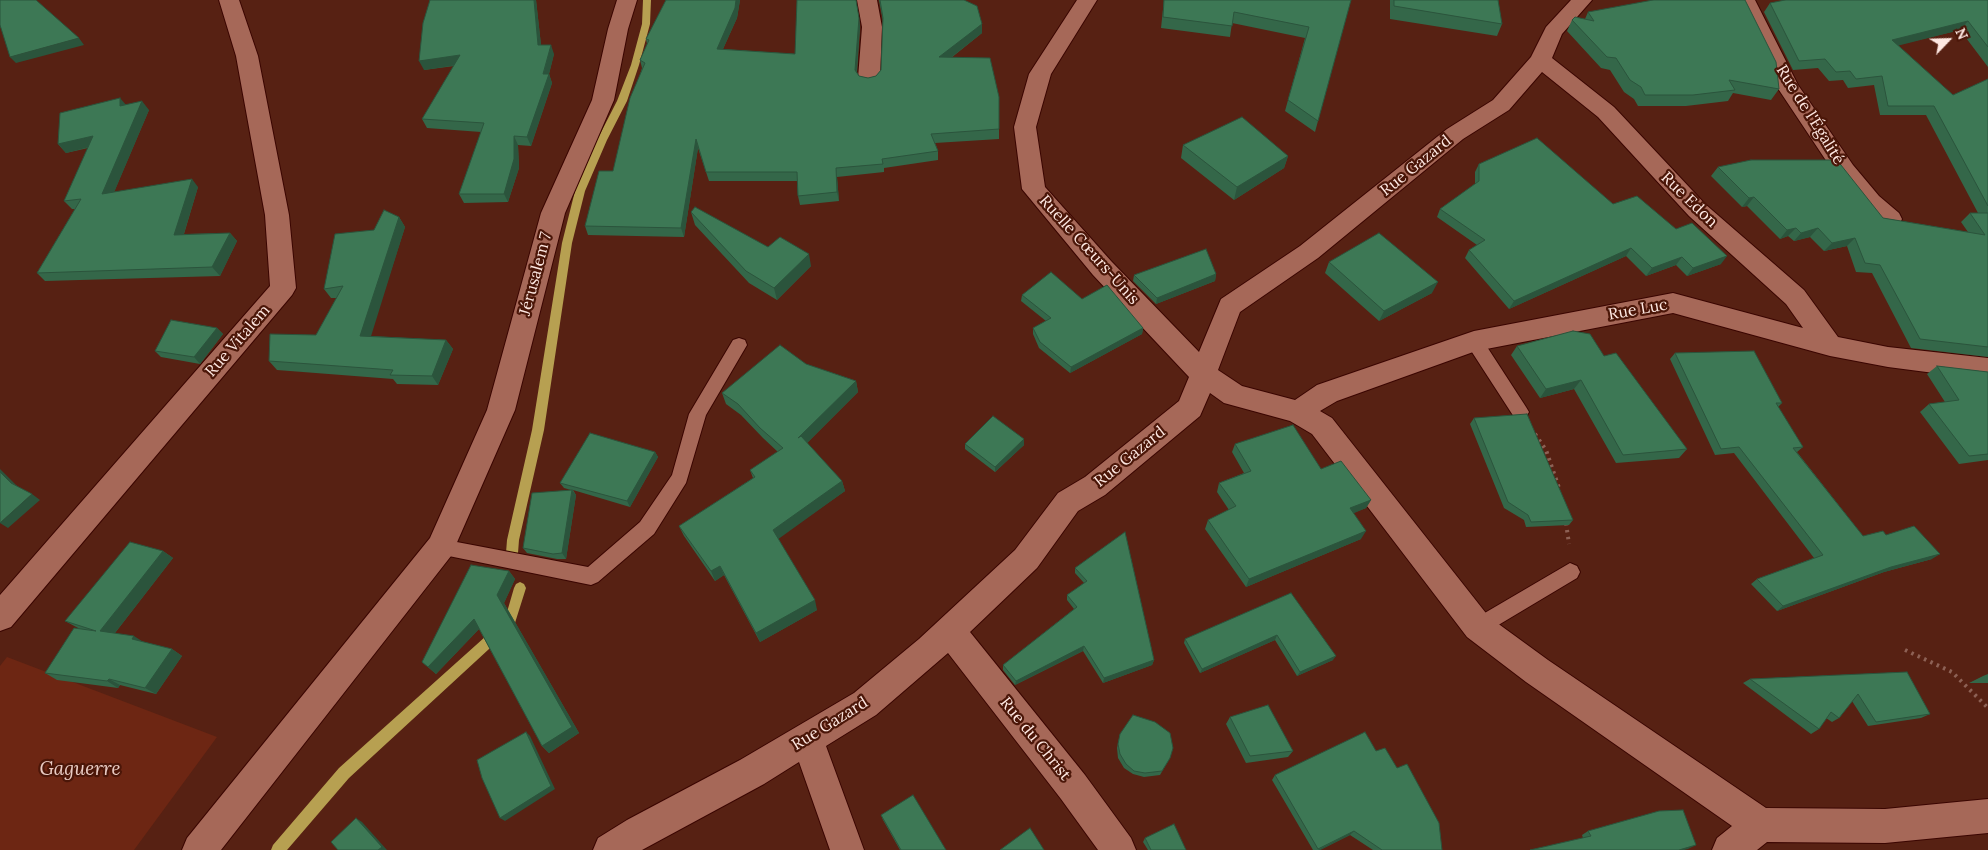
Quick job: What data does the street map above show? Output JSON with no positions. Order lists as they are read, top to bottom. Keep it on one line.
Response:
{"streets":{"street":["Rue de l'Égalité","Rue Gazard","Rue Edon","Ruelle Cœurs-Unis","Jérusalem 7","Rue Luc","Rue Vitalem","Rue du Christ"]},"crossings":[["Rue Gazard","Rue Edon"],["Rue Gazard","Ruelle Cœurs-Unis"],["Rue Gazard","Rue du Christ"],["Rue Edon","Rue Luc"],["Ruelle Cœurs-Unis","Rue Luc"]],"parks":["Gaguerre"],"north":"top right"}
